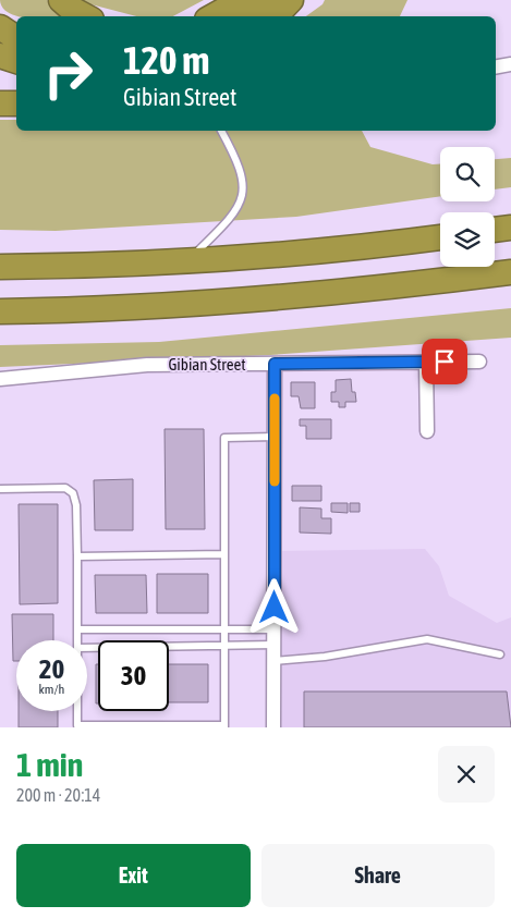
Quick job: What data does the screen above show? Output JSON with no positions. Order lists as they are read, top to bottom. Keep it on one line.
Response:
{"streets":{"street":["Gibian Street"]},"page":{"turn":["120 m","Gibian Street"],"speed":"20 km/h","limit":"30","heading":["1 min","200 m · 20:14"],"buttons":["Exit","Share"]}}
